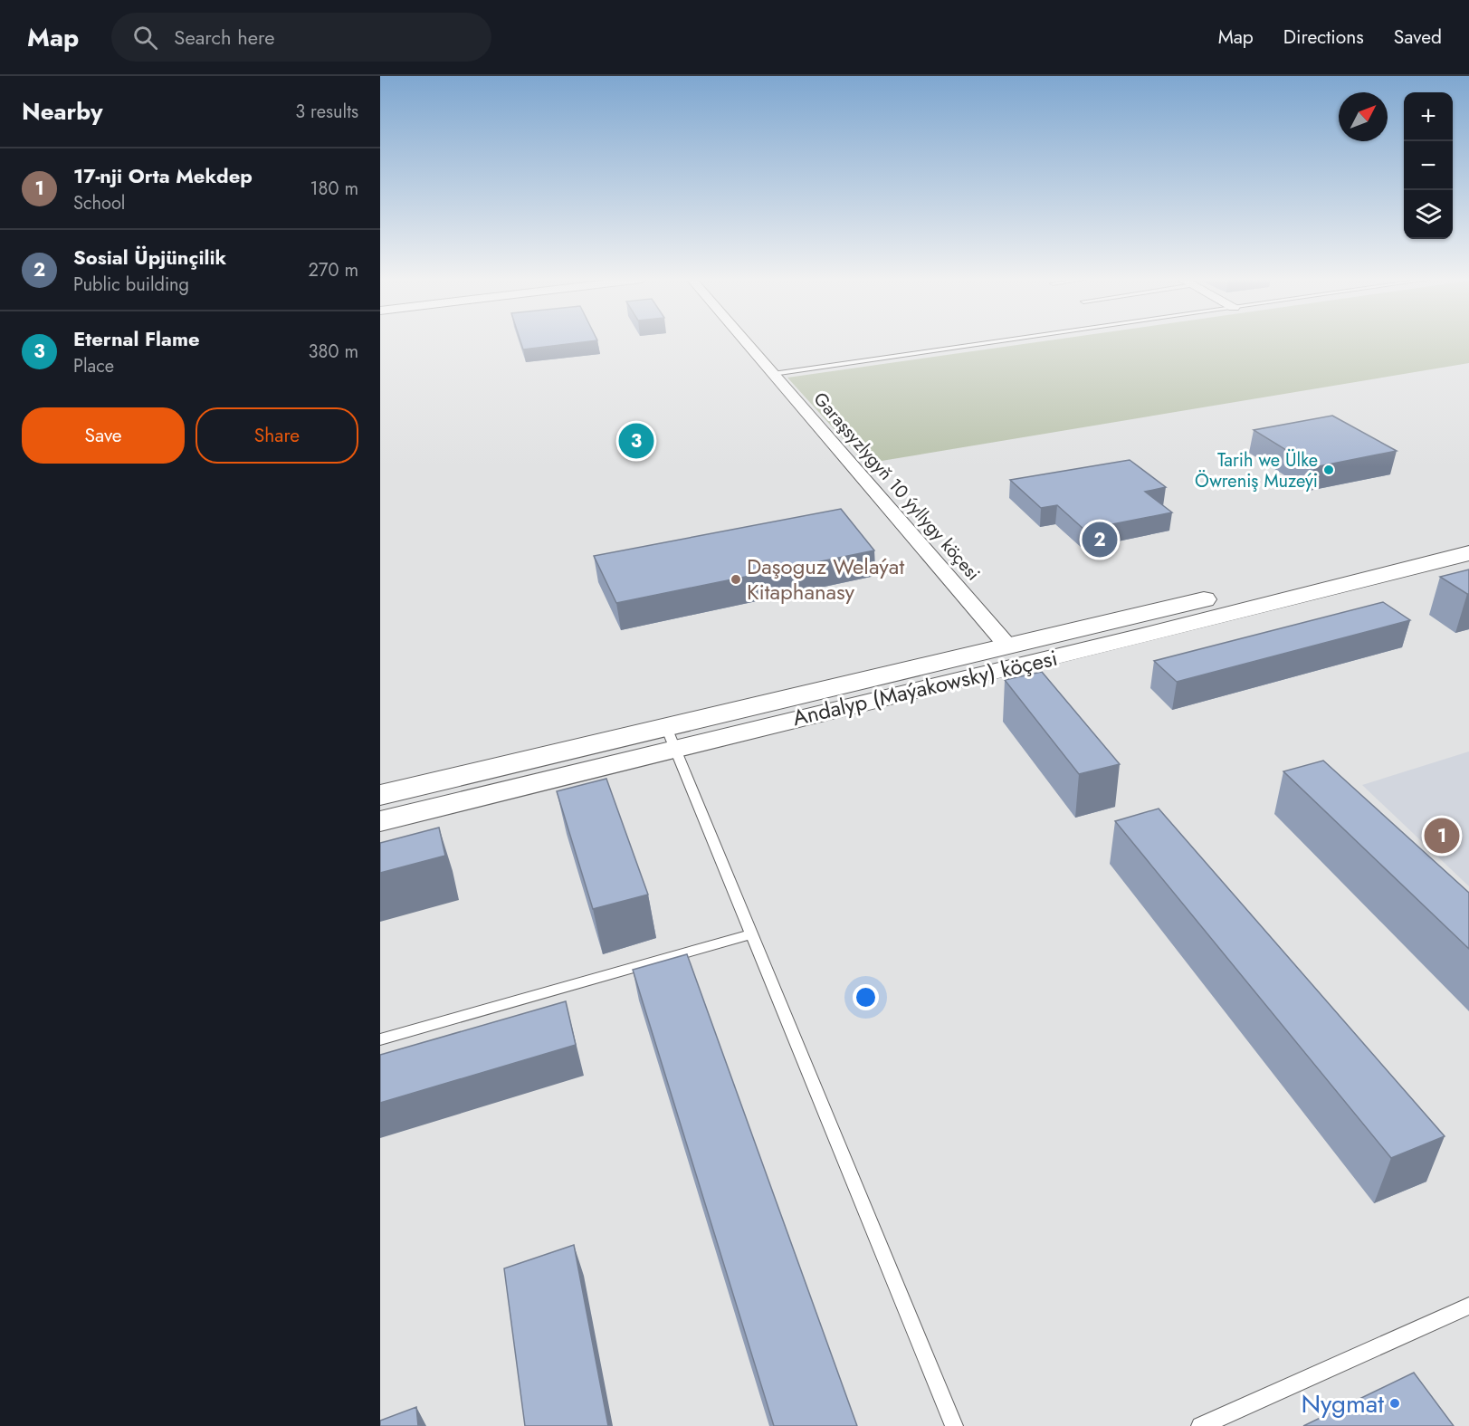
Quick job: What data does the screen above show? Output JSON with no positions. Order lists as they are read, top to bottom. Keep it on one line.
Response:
{"streets":{"main road":["Andalyp (Maýakowsky) köçesi"],"street":["Garaşsyzlygyň 10 ýyllygy köçesi"]},"crossings":[["Garaşsyzlygyň 10 ýyllygy köçesi","Andalyp (Maýakowsky) köçesi"]],"places":["Tarih we Ülke Öwreniş Muzeýi","Daşoguz Welaýat Kitaphanasy","Nygmat"],"north":"top right","page":{"header":"Map","search":"Search here","nav":["Map","Directions","Saved"],"heading":["Nearby","3 results"],"map_buttons":["+","−"],"list":[{"mark":"1","name":"17-nji Orta Mekdep","note":"School","value":"180 m"},{"mark":"2","name":"Sosial Üpjünçilik","note":"Public building","value":"270 m"},{"mark":"3","name":"Eternal Flame","note":"Place","value":"380 m"}],"buttons":["Save","Share"],"pins":["3","2","1"]}}
